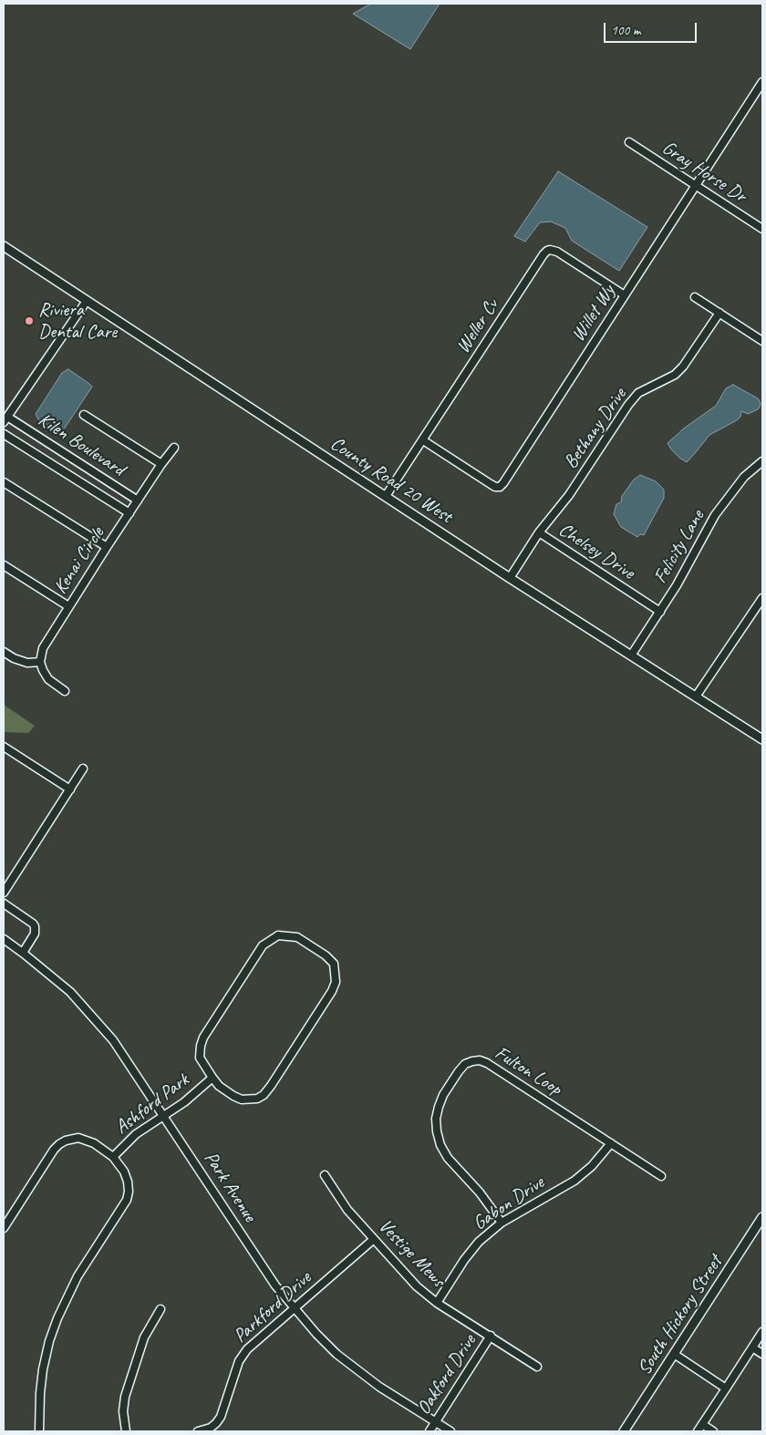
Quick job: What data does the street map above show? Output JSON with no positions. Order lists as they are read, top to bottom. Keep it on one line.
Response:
{"streets":{"street":["Gray Horse Dr","Willet Wy","Weller Cv","Bethany Drive","Kilen Boulevard","County Road 20 West","Felicity Lane","Chelsey Drive","Kenai Circle","Fulton Loop","Ashford Park","Park Avenue","Gabon Drive","Vestige Mews","Parkford Drive","South Hickory Street","Oakford Drive"]},"crossings":[["Gray Horse Dr","Willet Wy"],["Willet Wy","Weller Cv"],["Weller Cv","County Road 20 West"],["Bethany Drive","County Road 20 West"],["Bethany Drive","Chelsey Drive"],["Kilen Boulevard","Kenai Circle"],["County Road 20 West","Felicity Lane"],["Felicity Lane","Chelsey Drive"],["Fulton Loop","Gabon Drive"],["Ashford Park","Park Avenue"],["Park Avenue","Parkford Drive"],["Park Avenue","Oakford Drive"],["Gabon Drive","Vestige Mews"],["Vestige Mews","Parkford Drive"],["Vestige Mews","Oakford Drive"]],"places":["Riviera Dental Care"],"scale_bar":"100 m"}
